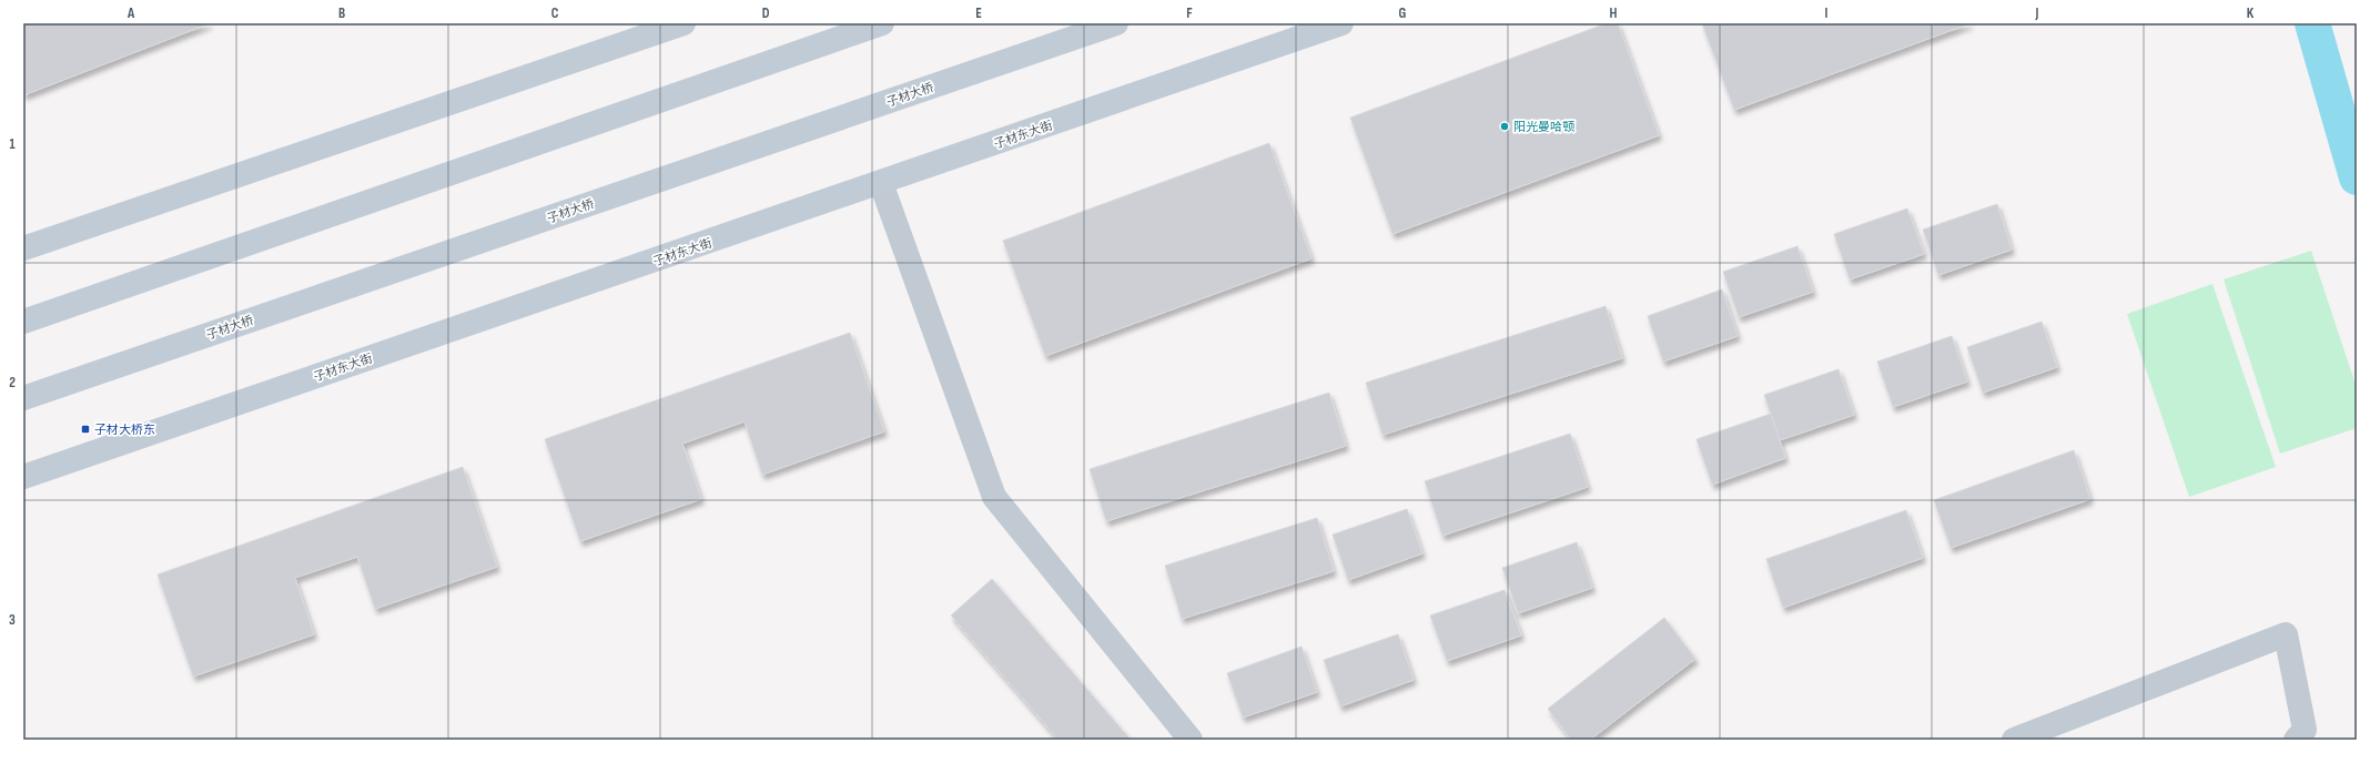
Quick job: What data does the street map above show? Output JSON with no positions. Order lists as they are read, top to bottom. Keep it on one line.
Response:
{"streets":{"main road":["子材大桥","子材东大街"]},"places":{"other":["阳光曼哈顿"],"transit":["子材大桥东"]},"grid":{"columns":["A","B","C","D","E","F","G","H","I","J","K"],"rows":["1","2","3"]}}
